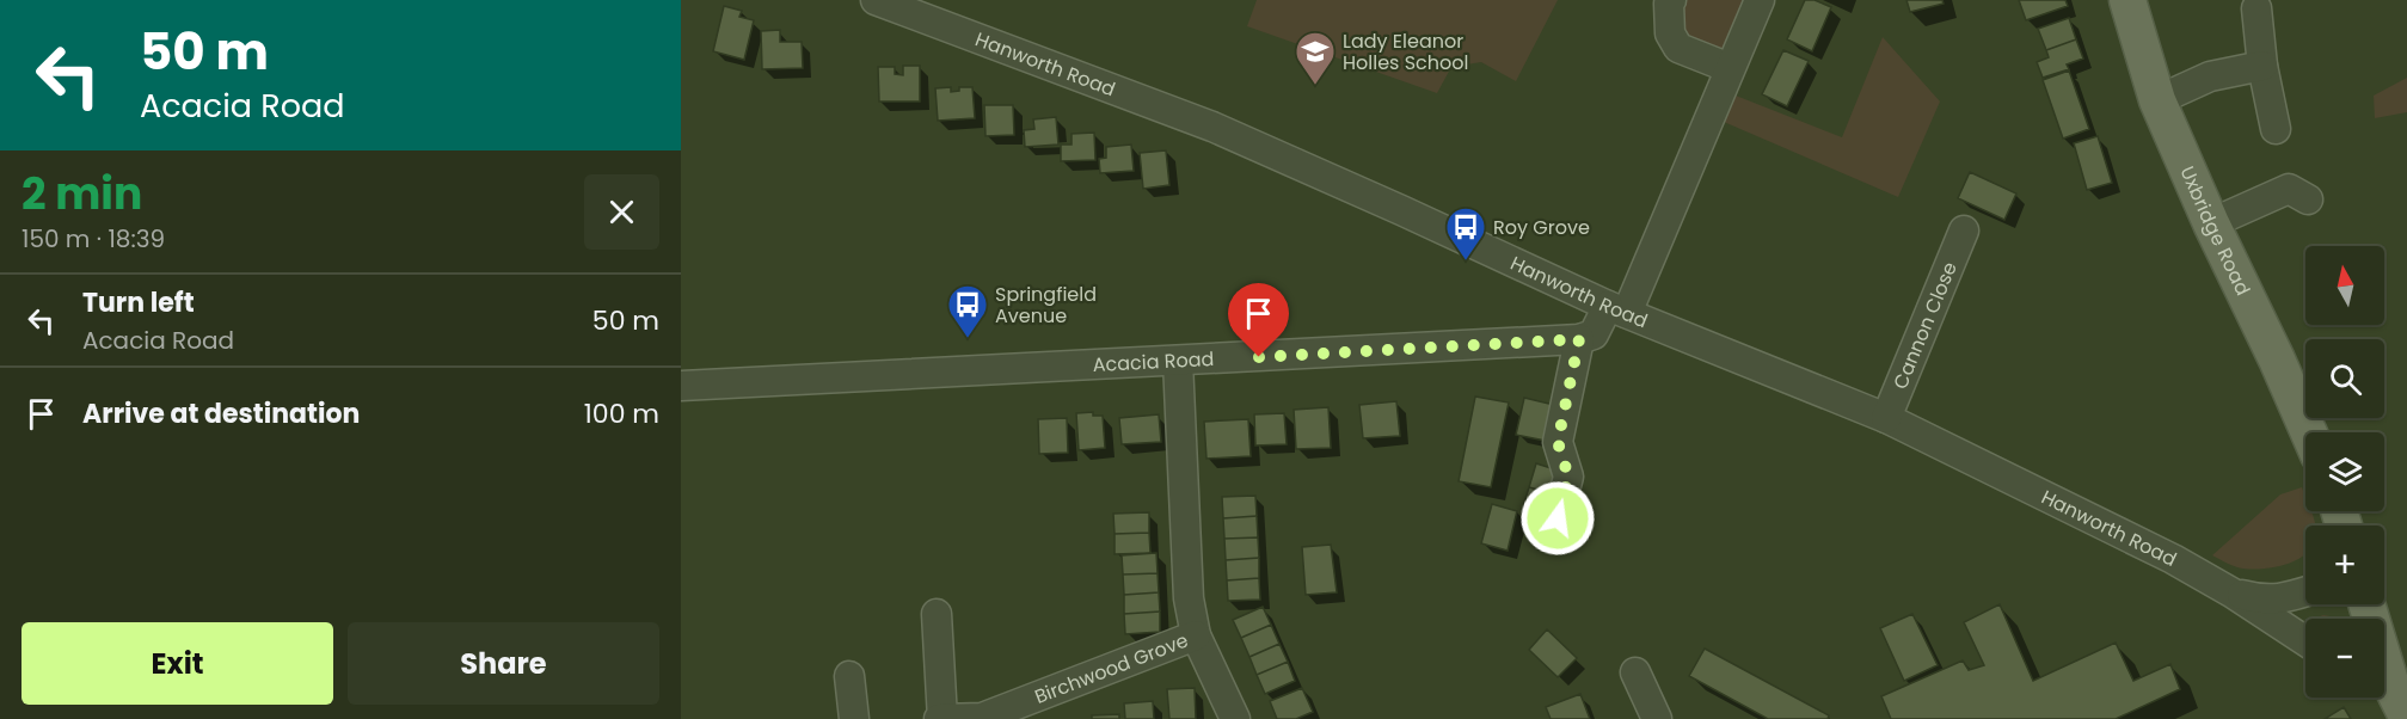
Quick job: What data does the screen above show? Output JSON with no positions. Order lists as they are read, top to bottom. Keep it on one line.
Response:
{"streets":{"main road":["Uxbridge Road"],"street":["Hanworth Road","Cannon Close","Acacia Road","Birchwood Grove"]},"crossings":[["Hanworth Road","Cannon Close"]],"places":{"school or university":["Lady Eleanor Holles School"],"bus stop":["Roy Grove","Springfield Avenue"]},"north":"top","page":{"turn":["50 m","Acacia Road"],"heading":["2 min","150 m · 18:39"],"map_buttons":["+","−"],"list":[{"name":"Turn left","note":"Acacia Road","value":"50 m"},{"name":"Arrive at destination","value":"100 m"}],"buttons":["Exit","Share"]}}
